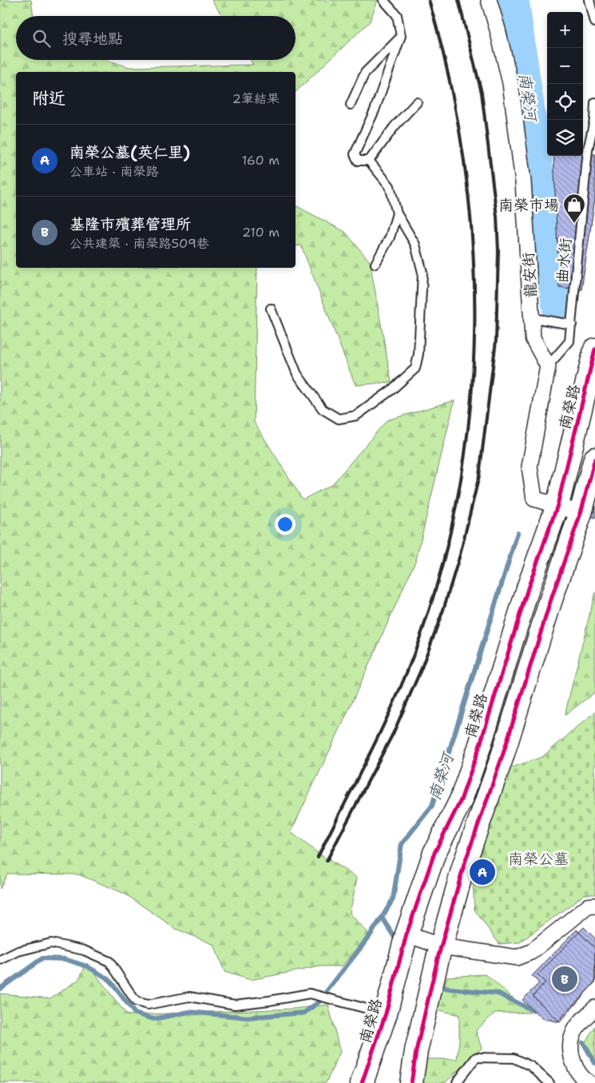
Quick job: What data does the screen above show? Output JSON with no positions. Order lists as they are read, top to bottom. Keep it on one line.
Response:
{"streets":{"main road":["南榮路"],"street":["龍安街"],"lane":["曲水街"]},"crossings":[["曲水街","龍安街"]],"water":["南榮河"],"parks":["南榮公墓"],"places":{"shop":["南榮市場"]},"page":{"map_buttons":["+","−"],"search":"搜尋地點","heading":["附近","2筆結果"],"list":[{"mark":"A","name":"南榮公墓(英仁里)","note":"公車站 · 南榮路","value":"160 m"},{"mark":"B","name":"基隆市殯葬管理所","note":"公共建築 · 南榮路509巷","value":"210 m"}],"pins":["A","B"]}}
